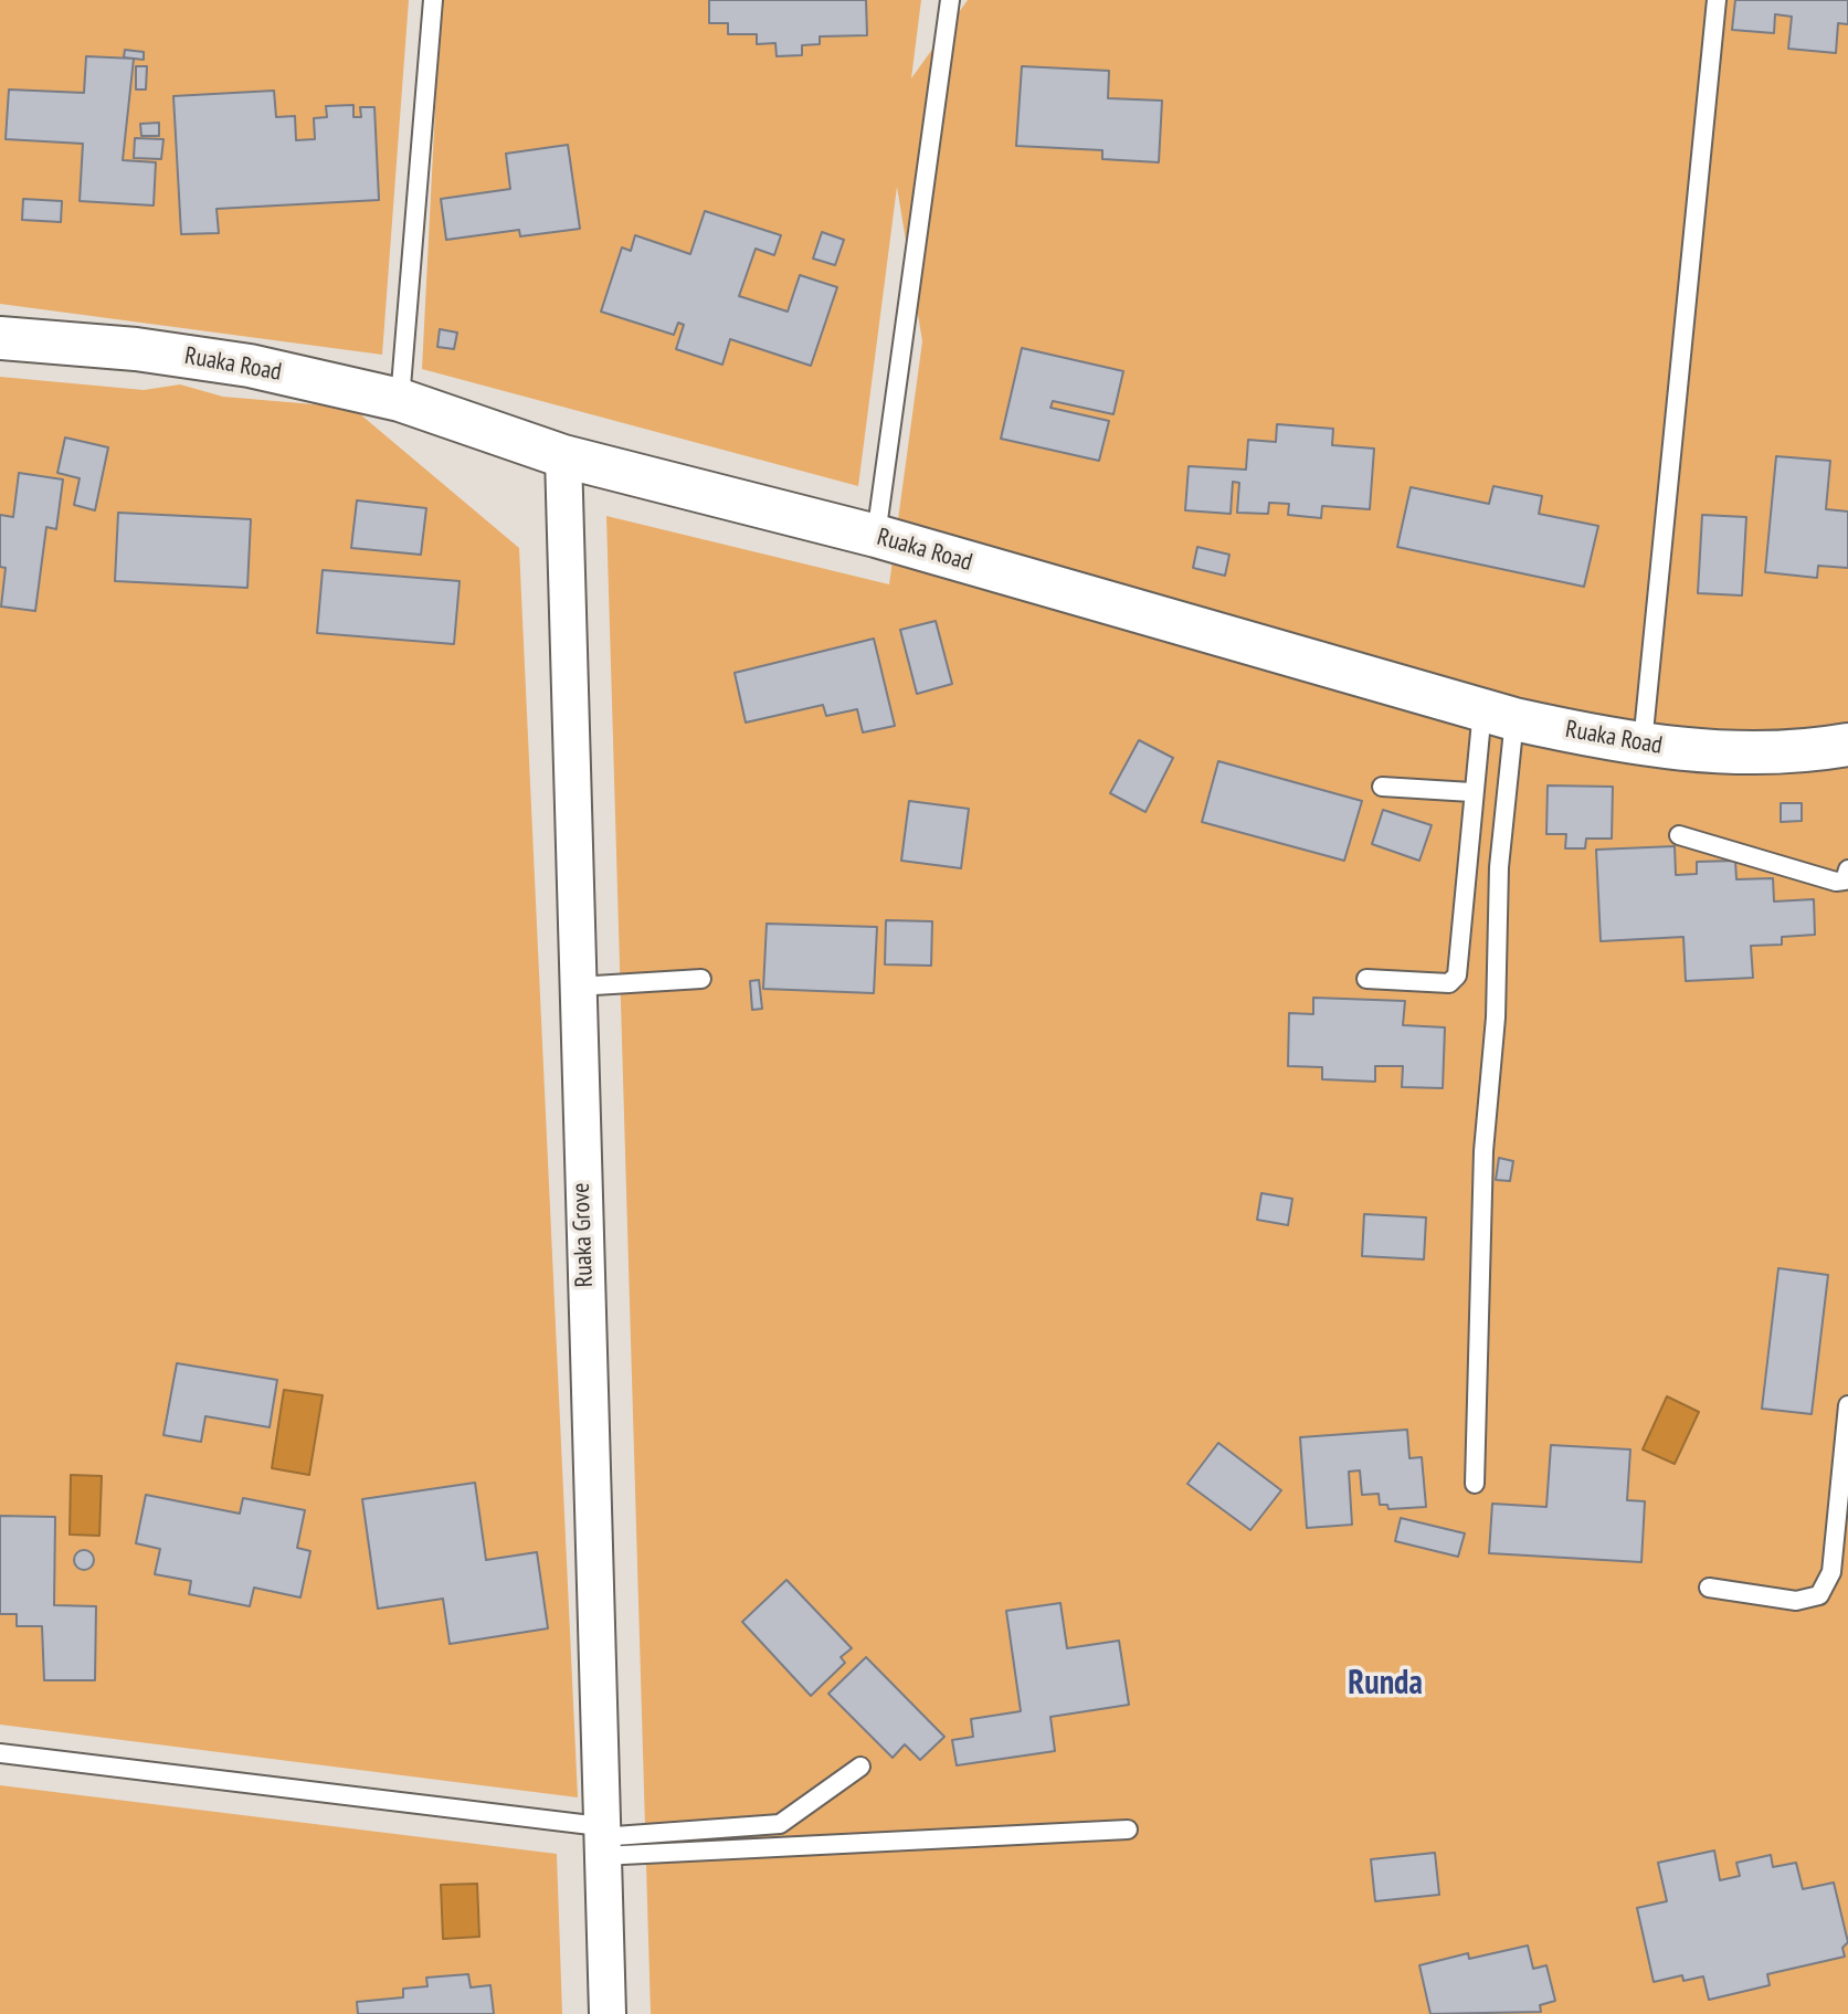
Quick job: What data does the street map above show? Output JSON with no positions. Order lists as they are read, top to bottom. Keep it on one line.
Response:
{"streets":{"street":["Ruaka Road","Ruaka Grove"]},"crossings":[["Ruaka Road","Ruaka Grove"]],"districts":["Runda"]}
